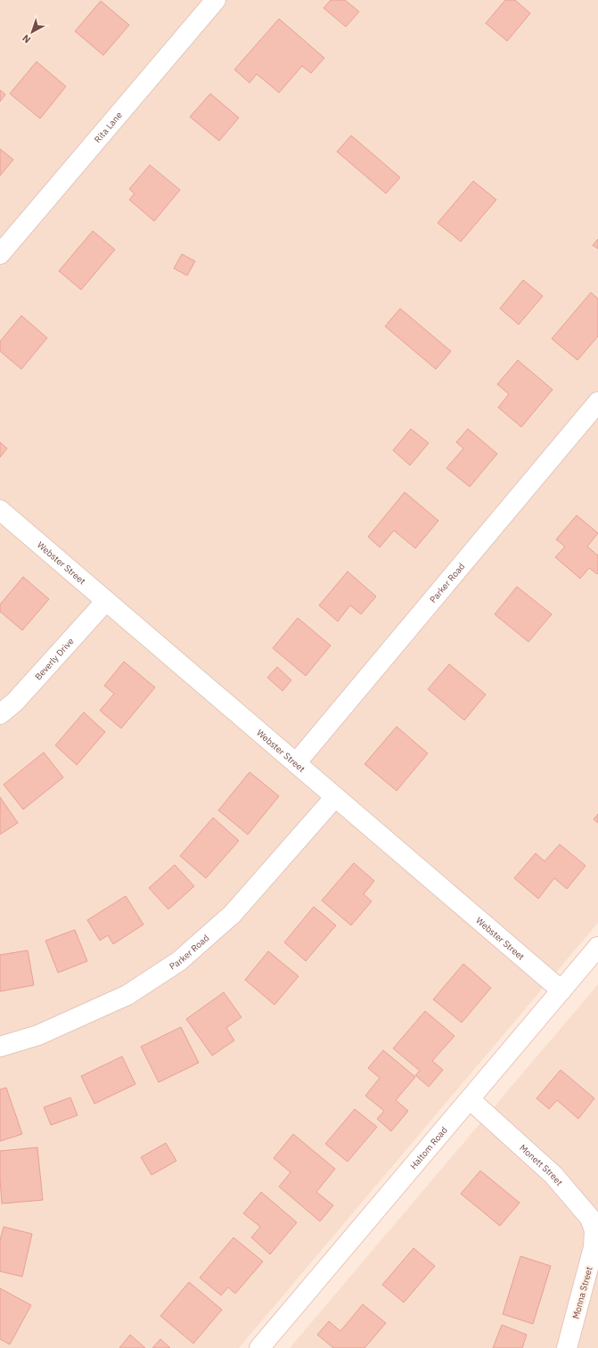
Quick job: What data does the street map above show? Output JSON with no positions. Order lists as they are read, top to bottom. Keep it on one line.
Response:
{"streets":{"street":["Rita Lane","Webster Street","Parker Road","Beverly Drive","Haltom Road","Monett Street","Monna Street"]},"crossings":[["Webster Street","Parker Road"],["Webster Street","Beverly Drive"],["Webster Street","Haltom Road"],["Haltom Road","Monett Street"],["Monett Street","Monna Street"]],"north":"bottom left"}
